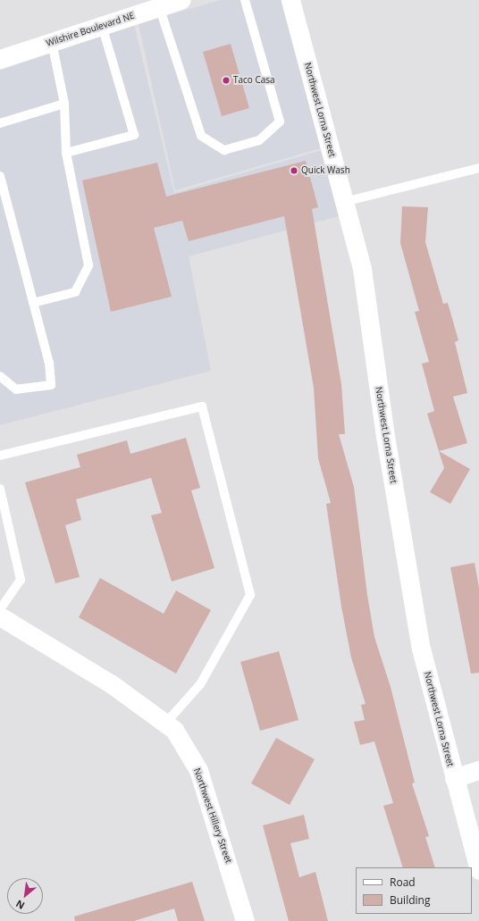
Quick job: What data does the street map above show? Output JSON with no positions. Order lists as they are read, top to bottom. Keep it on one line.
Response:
{"streets":{"street":["Wilshire Boulevard NE","Northwest Lorna Street","Northwest Hillery Street"]},"places":["Taco Casa","Quick Wash"],"legend":["Road","Building"],"north":"bottom left"}
